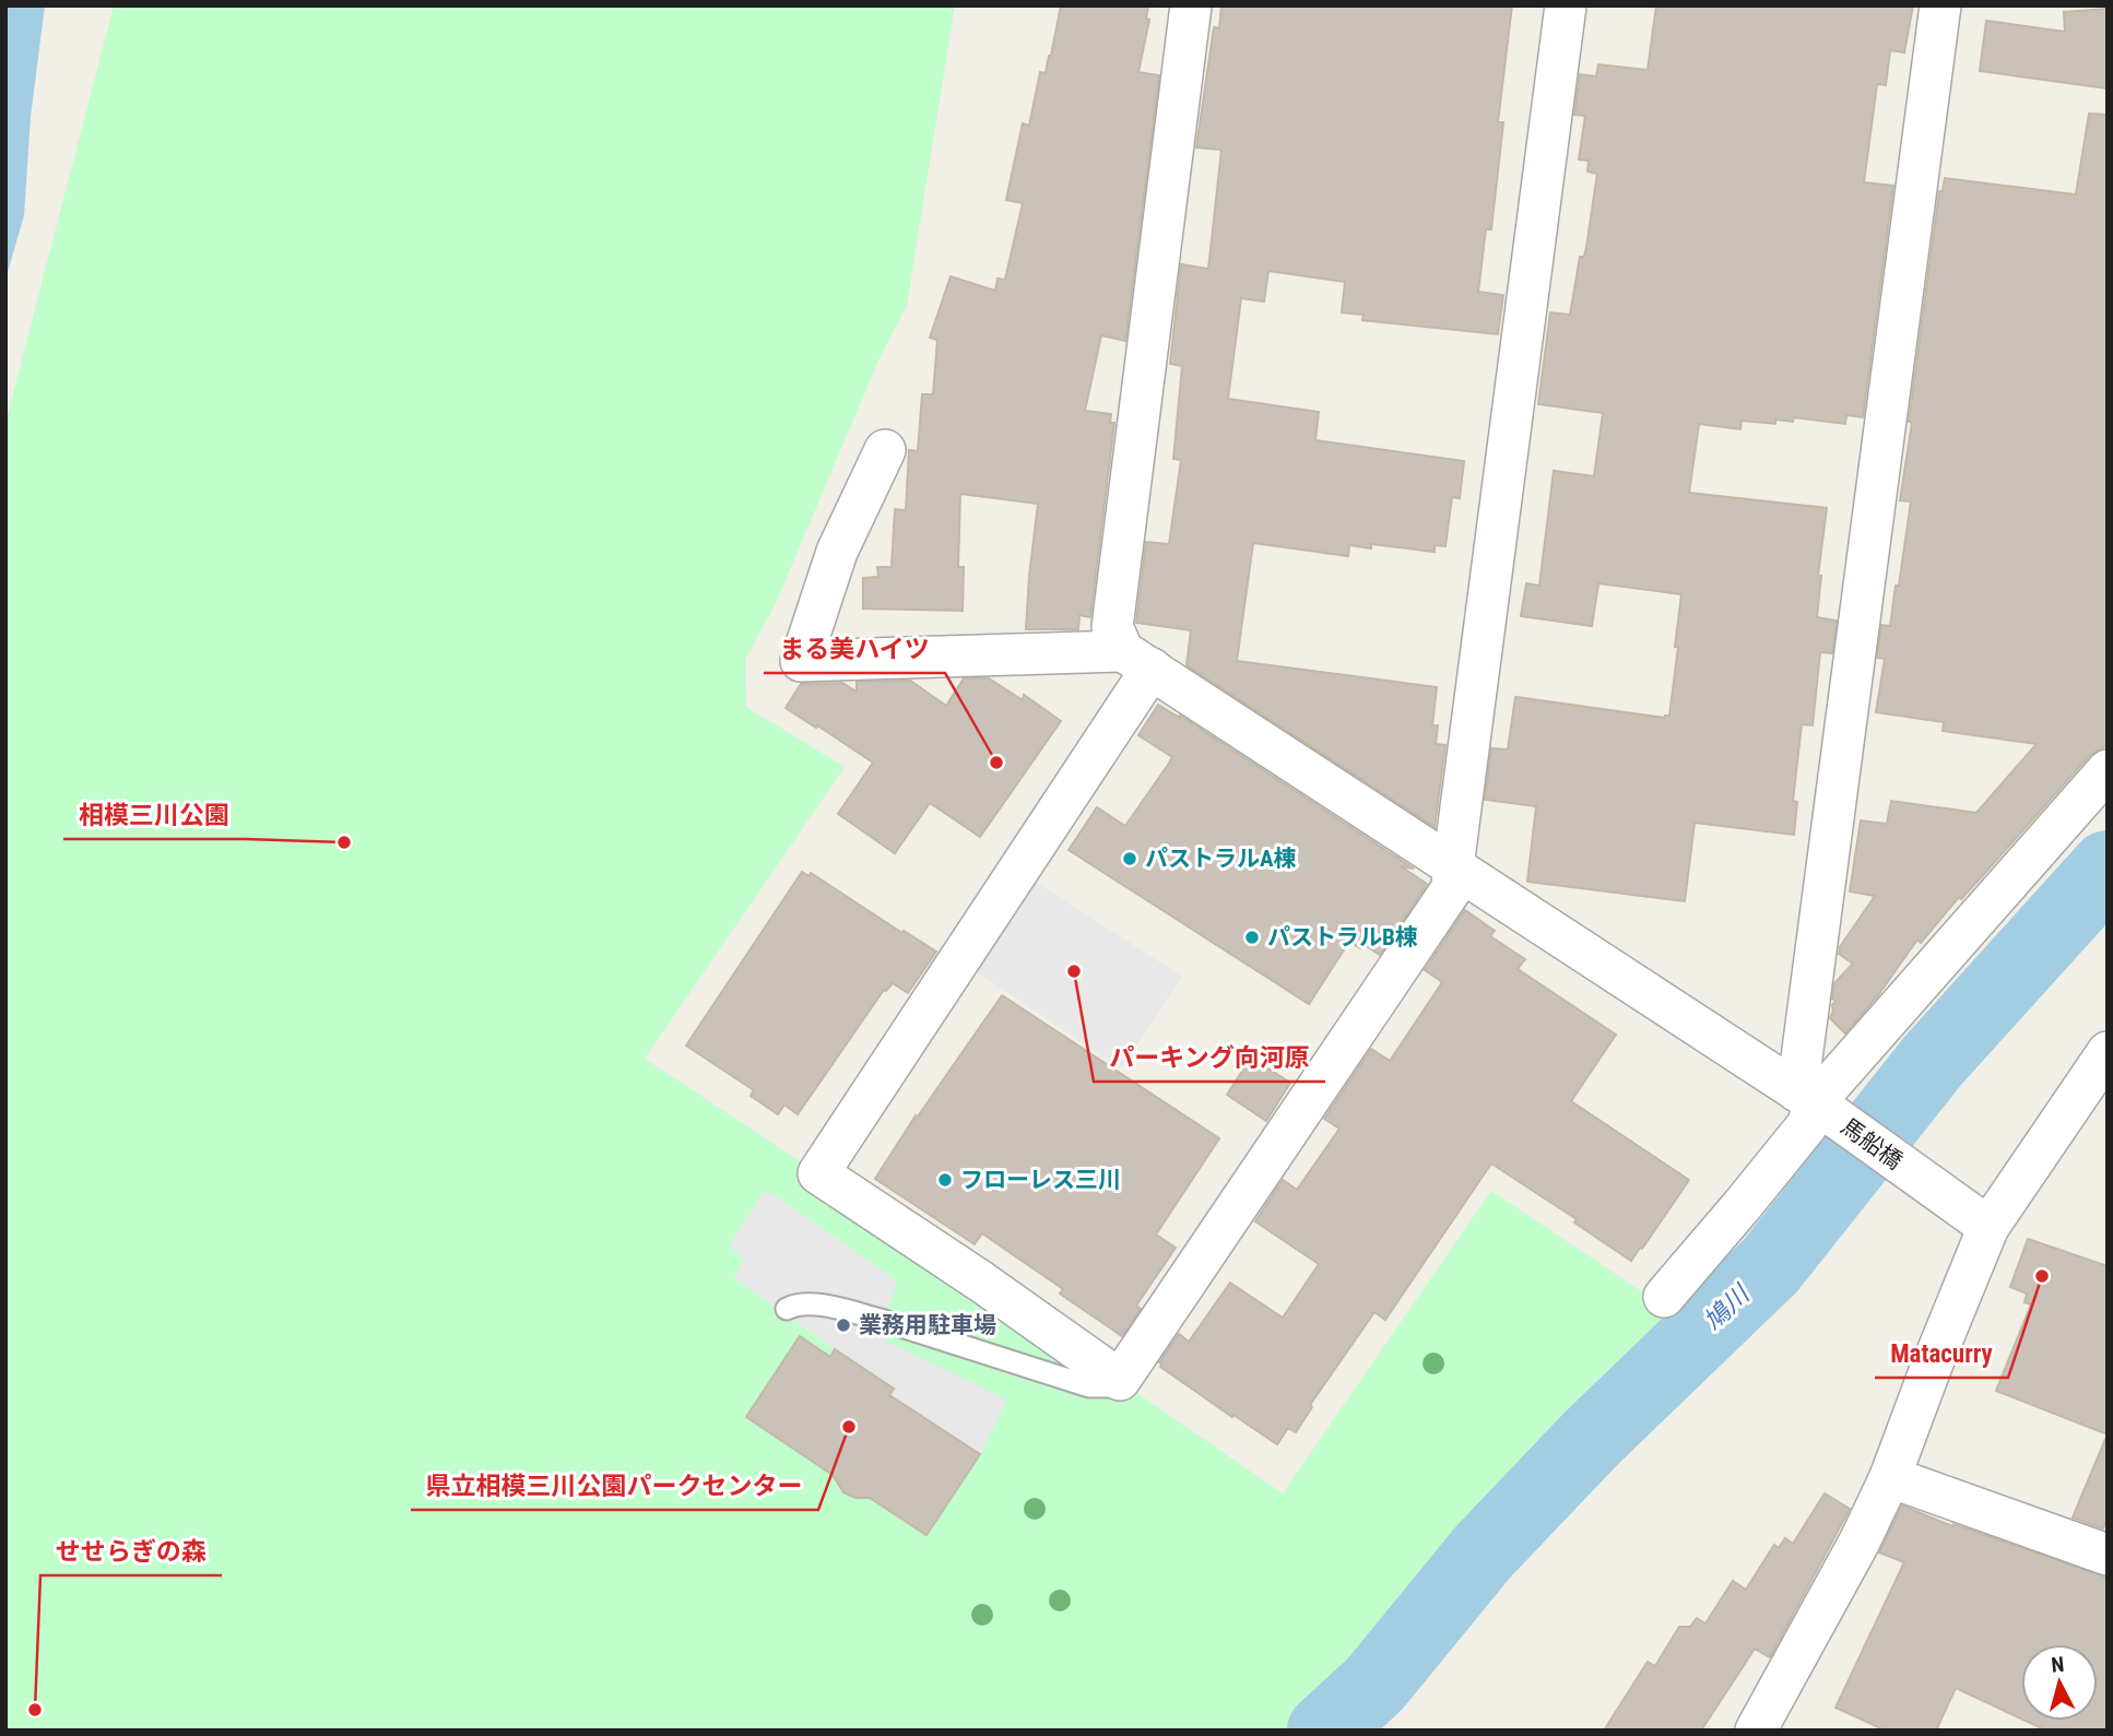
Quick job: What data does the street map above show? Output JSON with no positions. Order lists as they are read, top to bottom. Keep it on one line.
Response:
{"streets":{"street":["馬船橋"]},"water":["鳩川"],"places":["まる美ハイツ","相模三川公園","パストラルA棟","パストラルB棟","パーキング向河原","フローレス三川","Matacurry","業務用駐車場","県立相模三川公園パークセンター","せせらぎの森"],"north":"top"}
